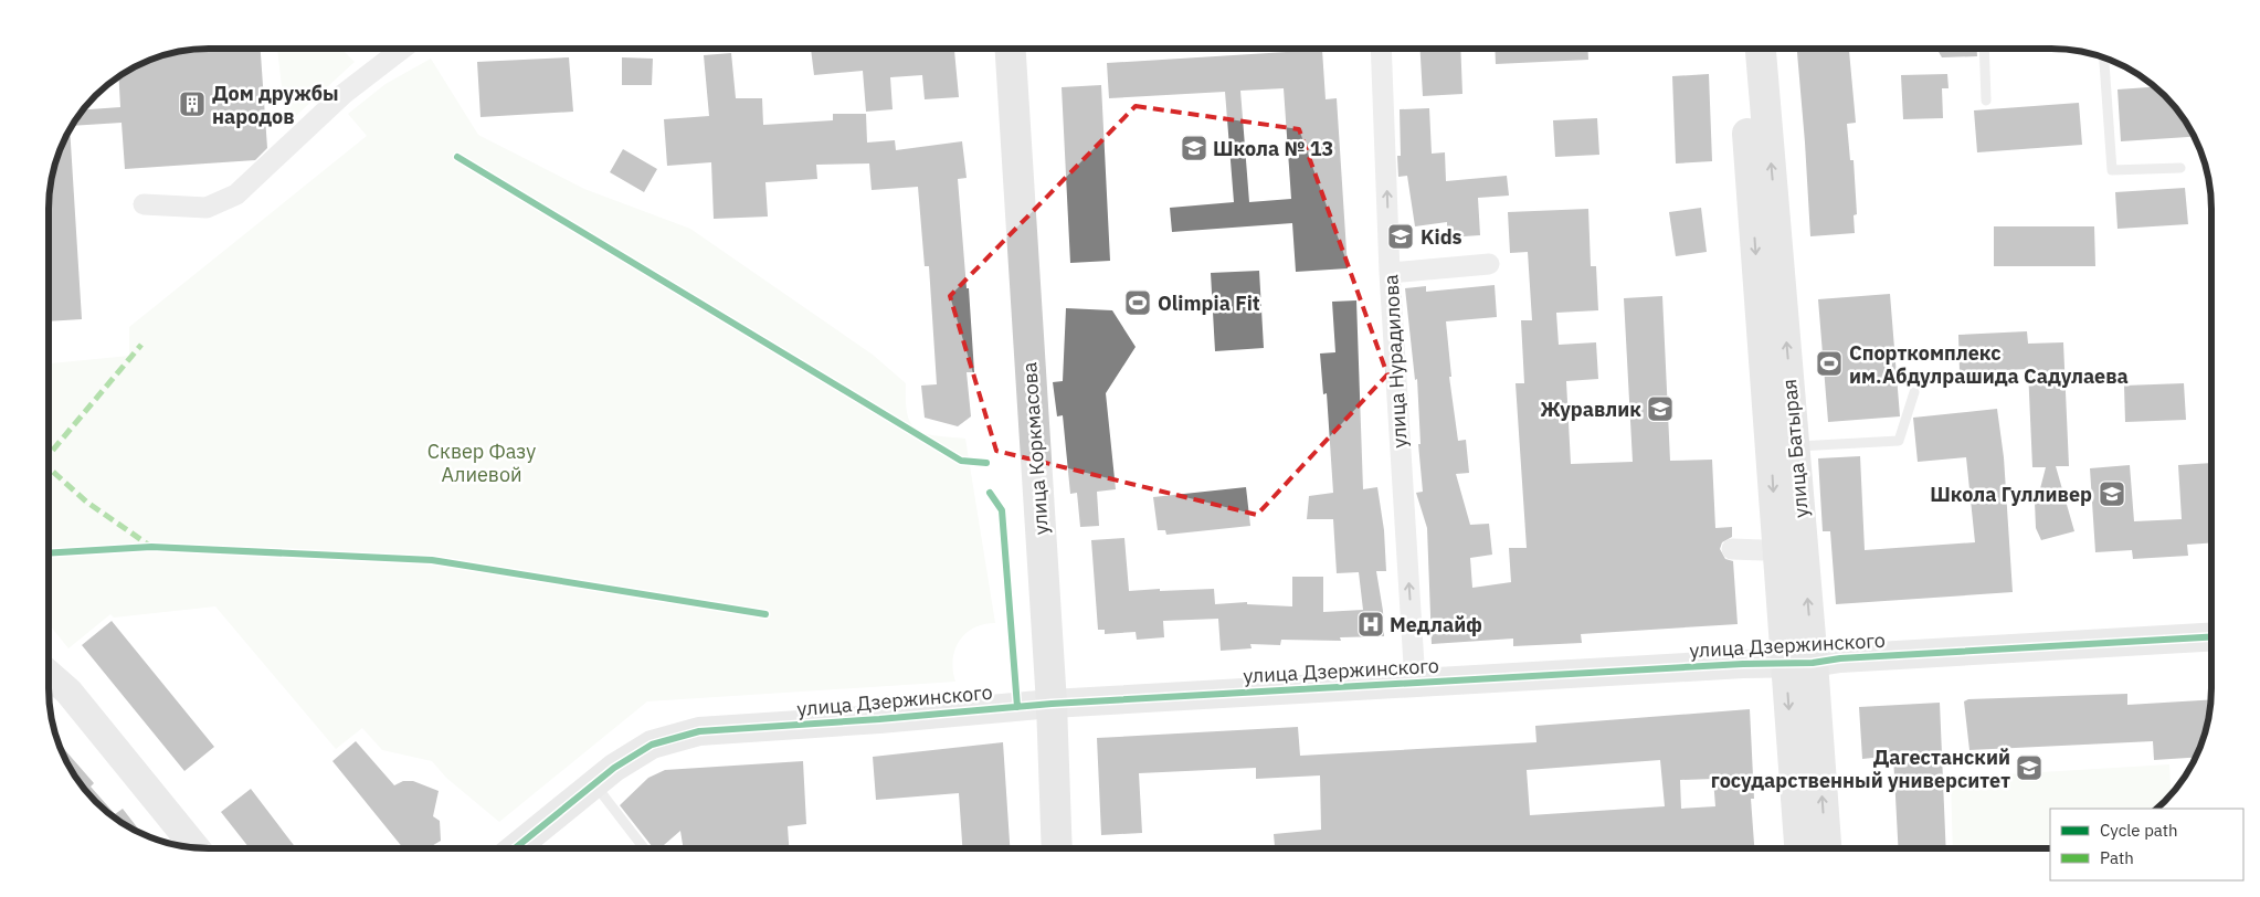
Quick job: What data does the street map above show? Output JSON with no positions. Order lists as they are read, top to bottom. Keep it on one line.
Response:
{"streets":{"main road":["улица Коркмасова","улица Батырая"],"street":["улица Нурадилова","улица Дзержинского"]},"crossings":[["улица Нурадилова","улица Дзержинского"],["улица Коркмасова","улица Дзержинского"],["улица Батырая","улица Дзержинского"]],"one_way":["улица Нурадилова"],"parks":["Сквер Фазу Алиевой"],"places":{"building":["Дом дружбы народов"],"school or university":["Школа № 13","Kids","Журавлик","Школа Гулливер","Дагестанский государственный университет"],"sports":["Olimpia Fit","Спорткомплекс им.Абдулрашида Садулаева"],"hospital":["Медлайф"]},"legend":["Cycle path","Path"]}
